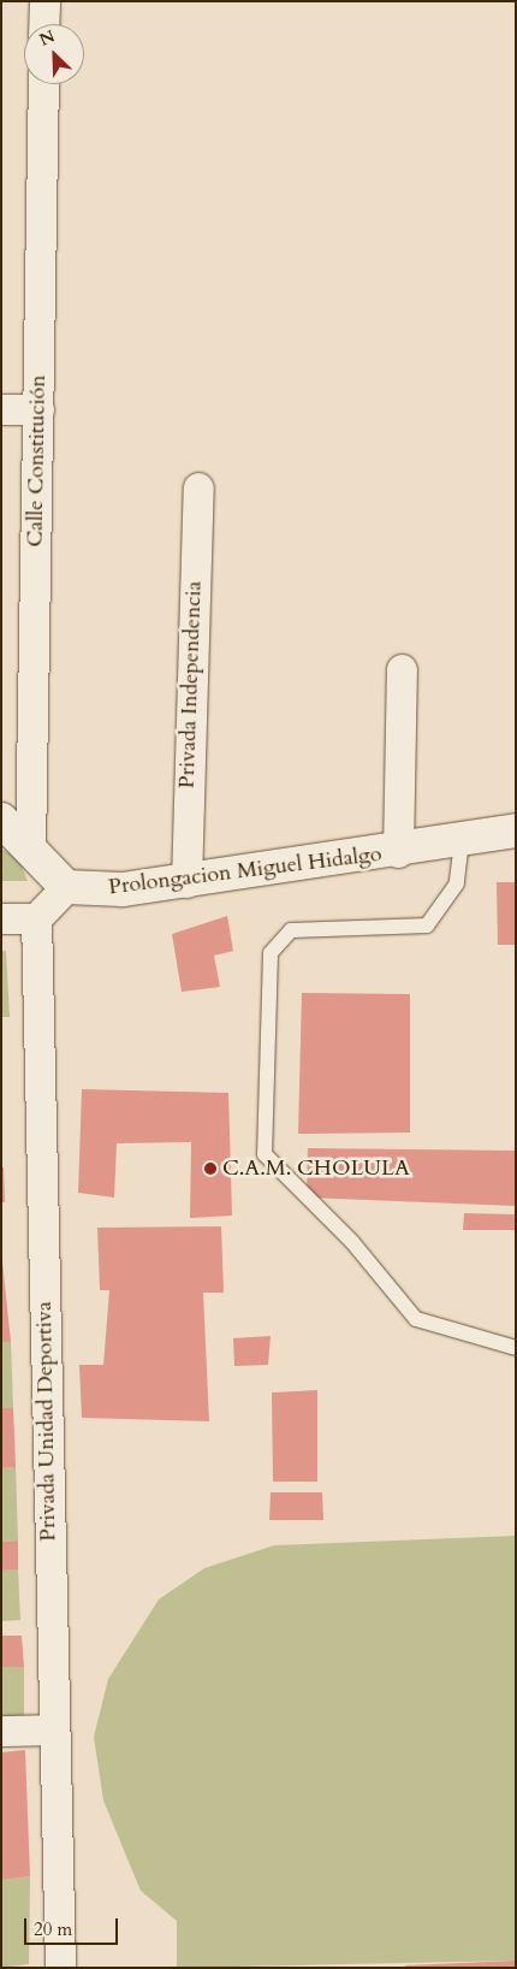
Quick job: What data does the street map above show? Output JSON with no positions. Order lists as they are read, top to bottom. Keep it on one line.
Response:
{"streets":{"street":["Calle Constitución","Privada Independencia","Prolongacion Miguel Hidalgo","Privada Unidad Deportiva"]},"crossings":[["Privada Independencia","Prolongacion Miguel Hidalgo"]],"places":["C.A.M. CHOLULA"],"scale_bar":"20 m","north":"top left"}
